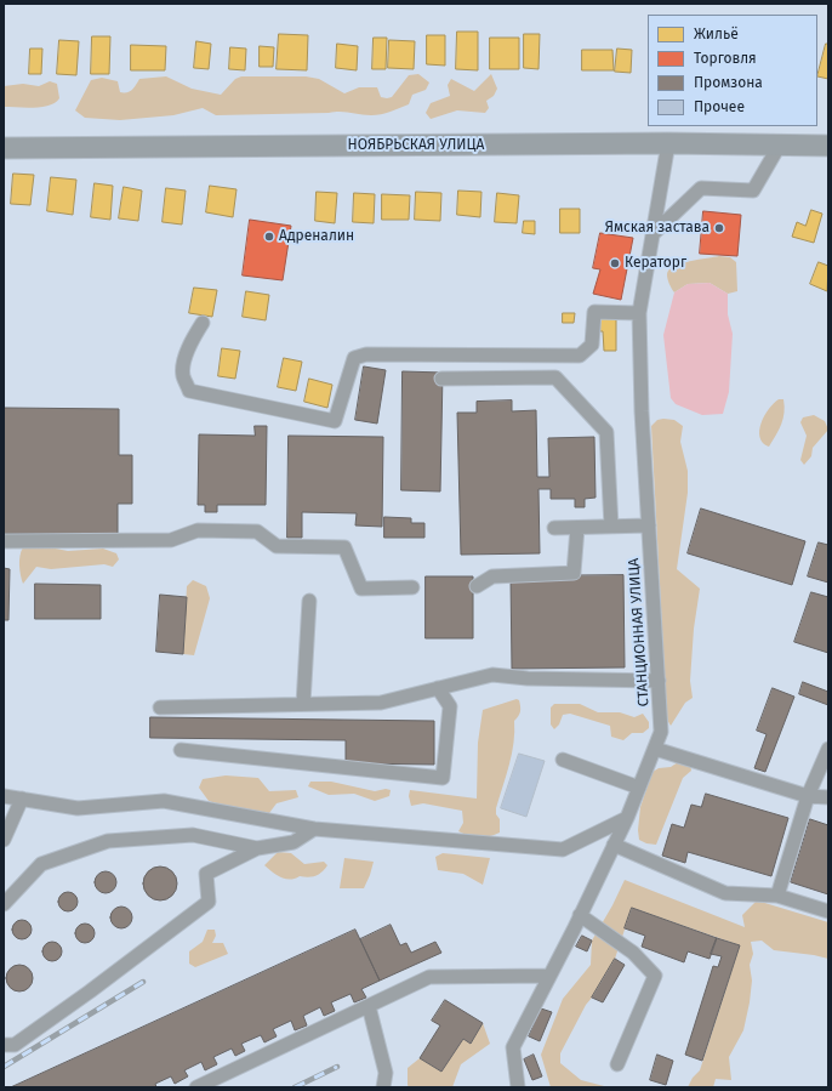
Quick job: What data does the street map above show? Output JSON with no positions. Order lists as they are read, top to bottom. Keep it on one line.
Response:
{"streets":{"highway":["НОЯБРЬСКАЯ УЛИЦА"],"street":["СТАНЦИОННАЯ УЛИЦА"]},"crossings":[["НОЯБРЬСКАЯ УЛИЦА","СТАНЦИОННАЯ УЛИЦА"]],"places":["Ямская застава","Адреналин","Кераторг"],"legend":["Жильё","Торговля","Промзона","Прочее"]}
